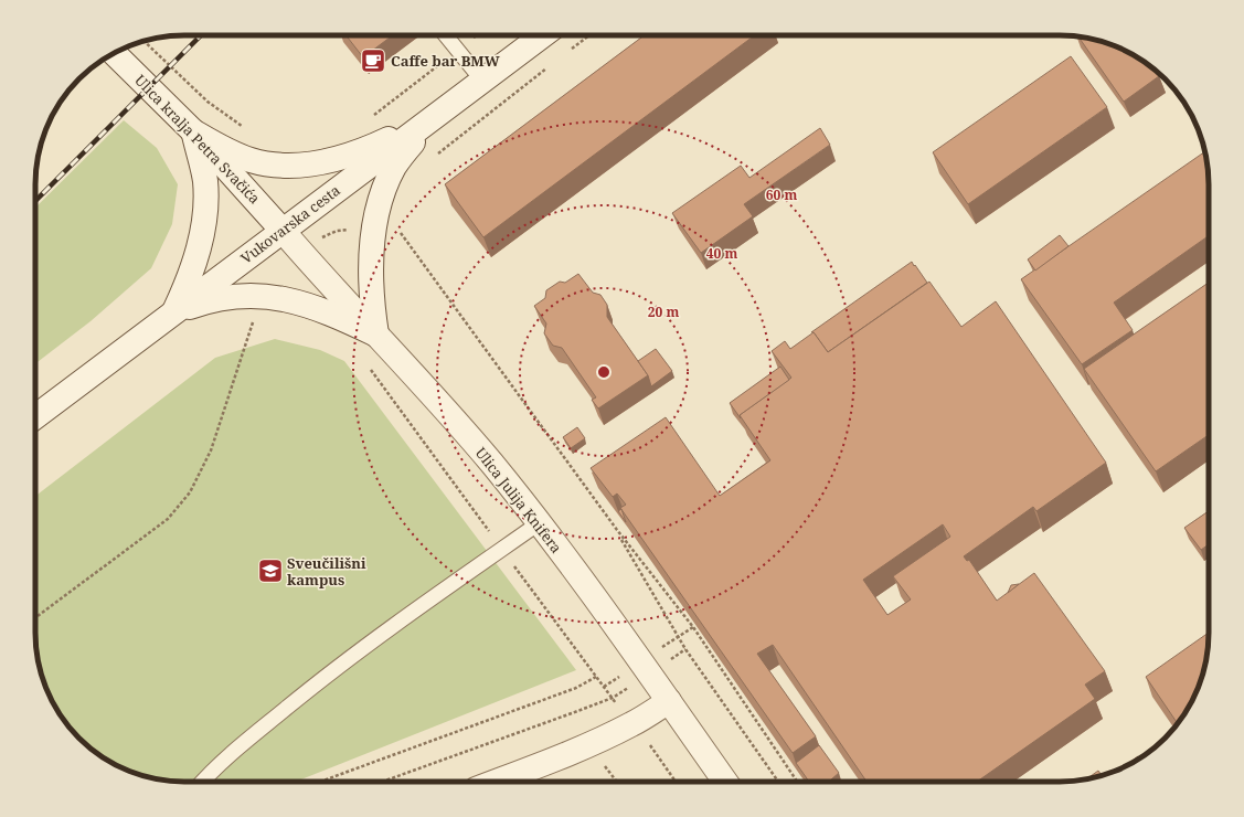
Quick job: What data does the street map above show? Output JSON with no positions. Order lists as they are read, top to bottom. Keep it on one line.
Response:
{"streets":{"main road":["Ulica kralja Petra Svačića","Vukovarska cesta","Ulica Julija Knifera"]},"crossings":[["Ulica kralja Petra Svačića","Vukovarska cesta"],["Ulica kralja Petra Svačića","Ulica Julija Knifera"],["Vukovarska cesta","Ulica Julija Knifera"]],"places":{"cafe":["Caffe bar BMW"],"school or university":["Sveučilišni kampus"]},"rings":["60 m","40 m","20 m"]}
